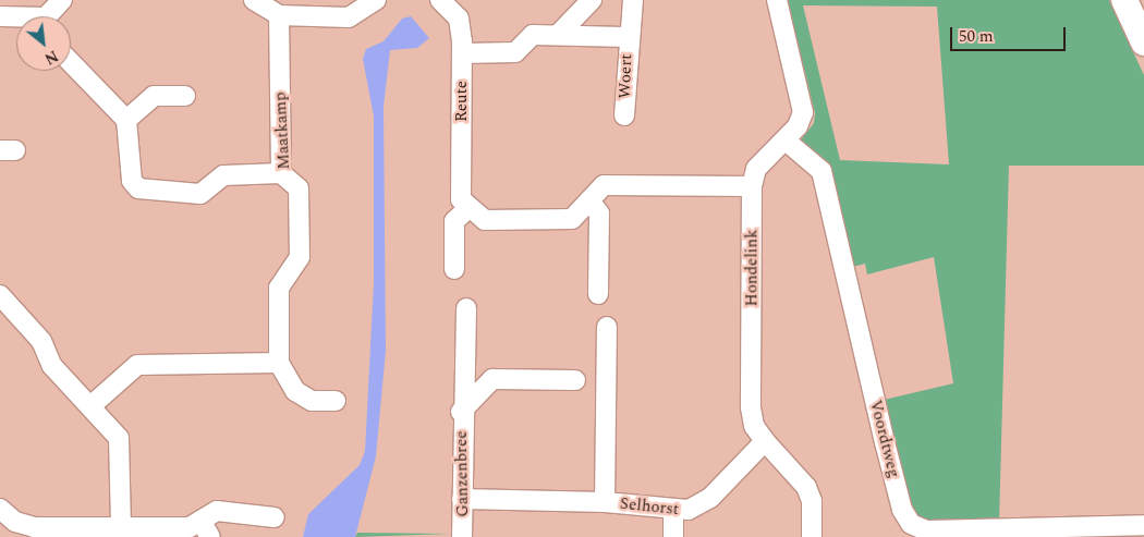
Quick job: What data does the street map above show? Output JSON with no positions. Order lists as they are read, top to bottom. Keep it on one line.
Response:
{"streets":{"street":["Woert","Reute","Maatkamp","Hondelink","Voordtweg","Ganzenbree","Selhorst"]},"crossings":[["Woert","Reute"],["Hondelink","Voordtweg"],["Hondelink","Selhorst"],["Ganzenbree","Selhorst"]],"scale_bar":"50 m","north":"bottom right"}
